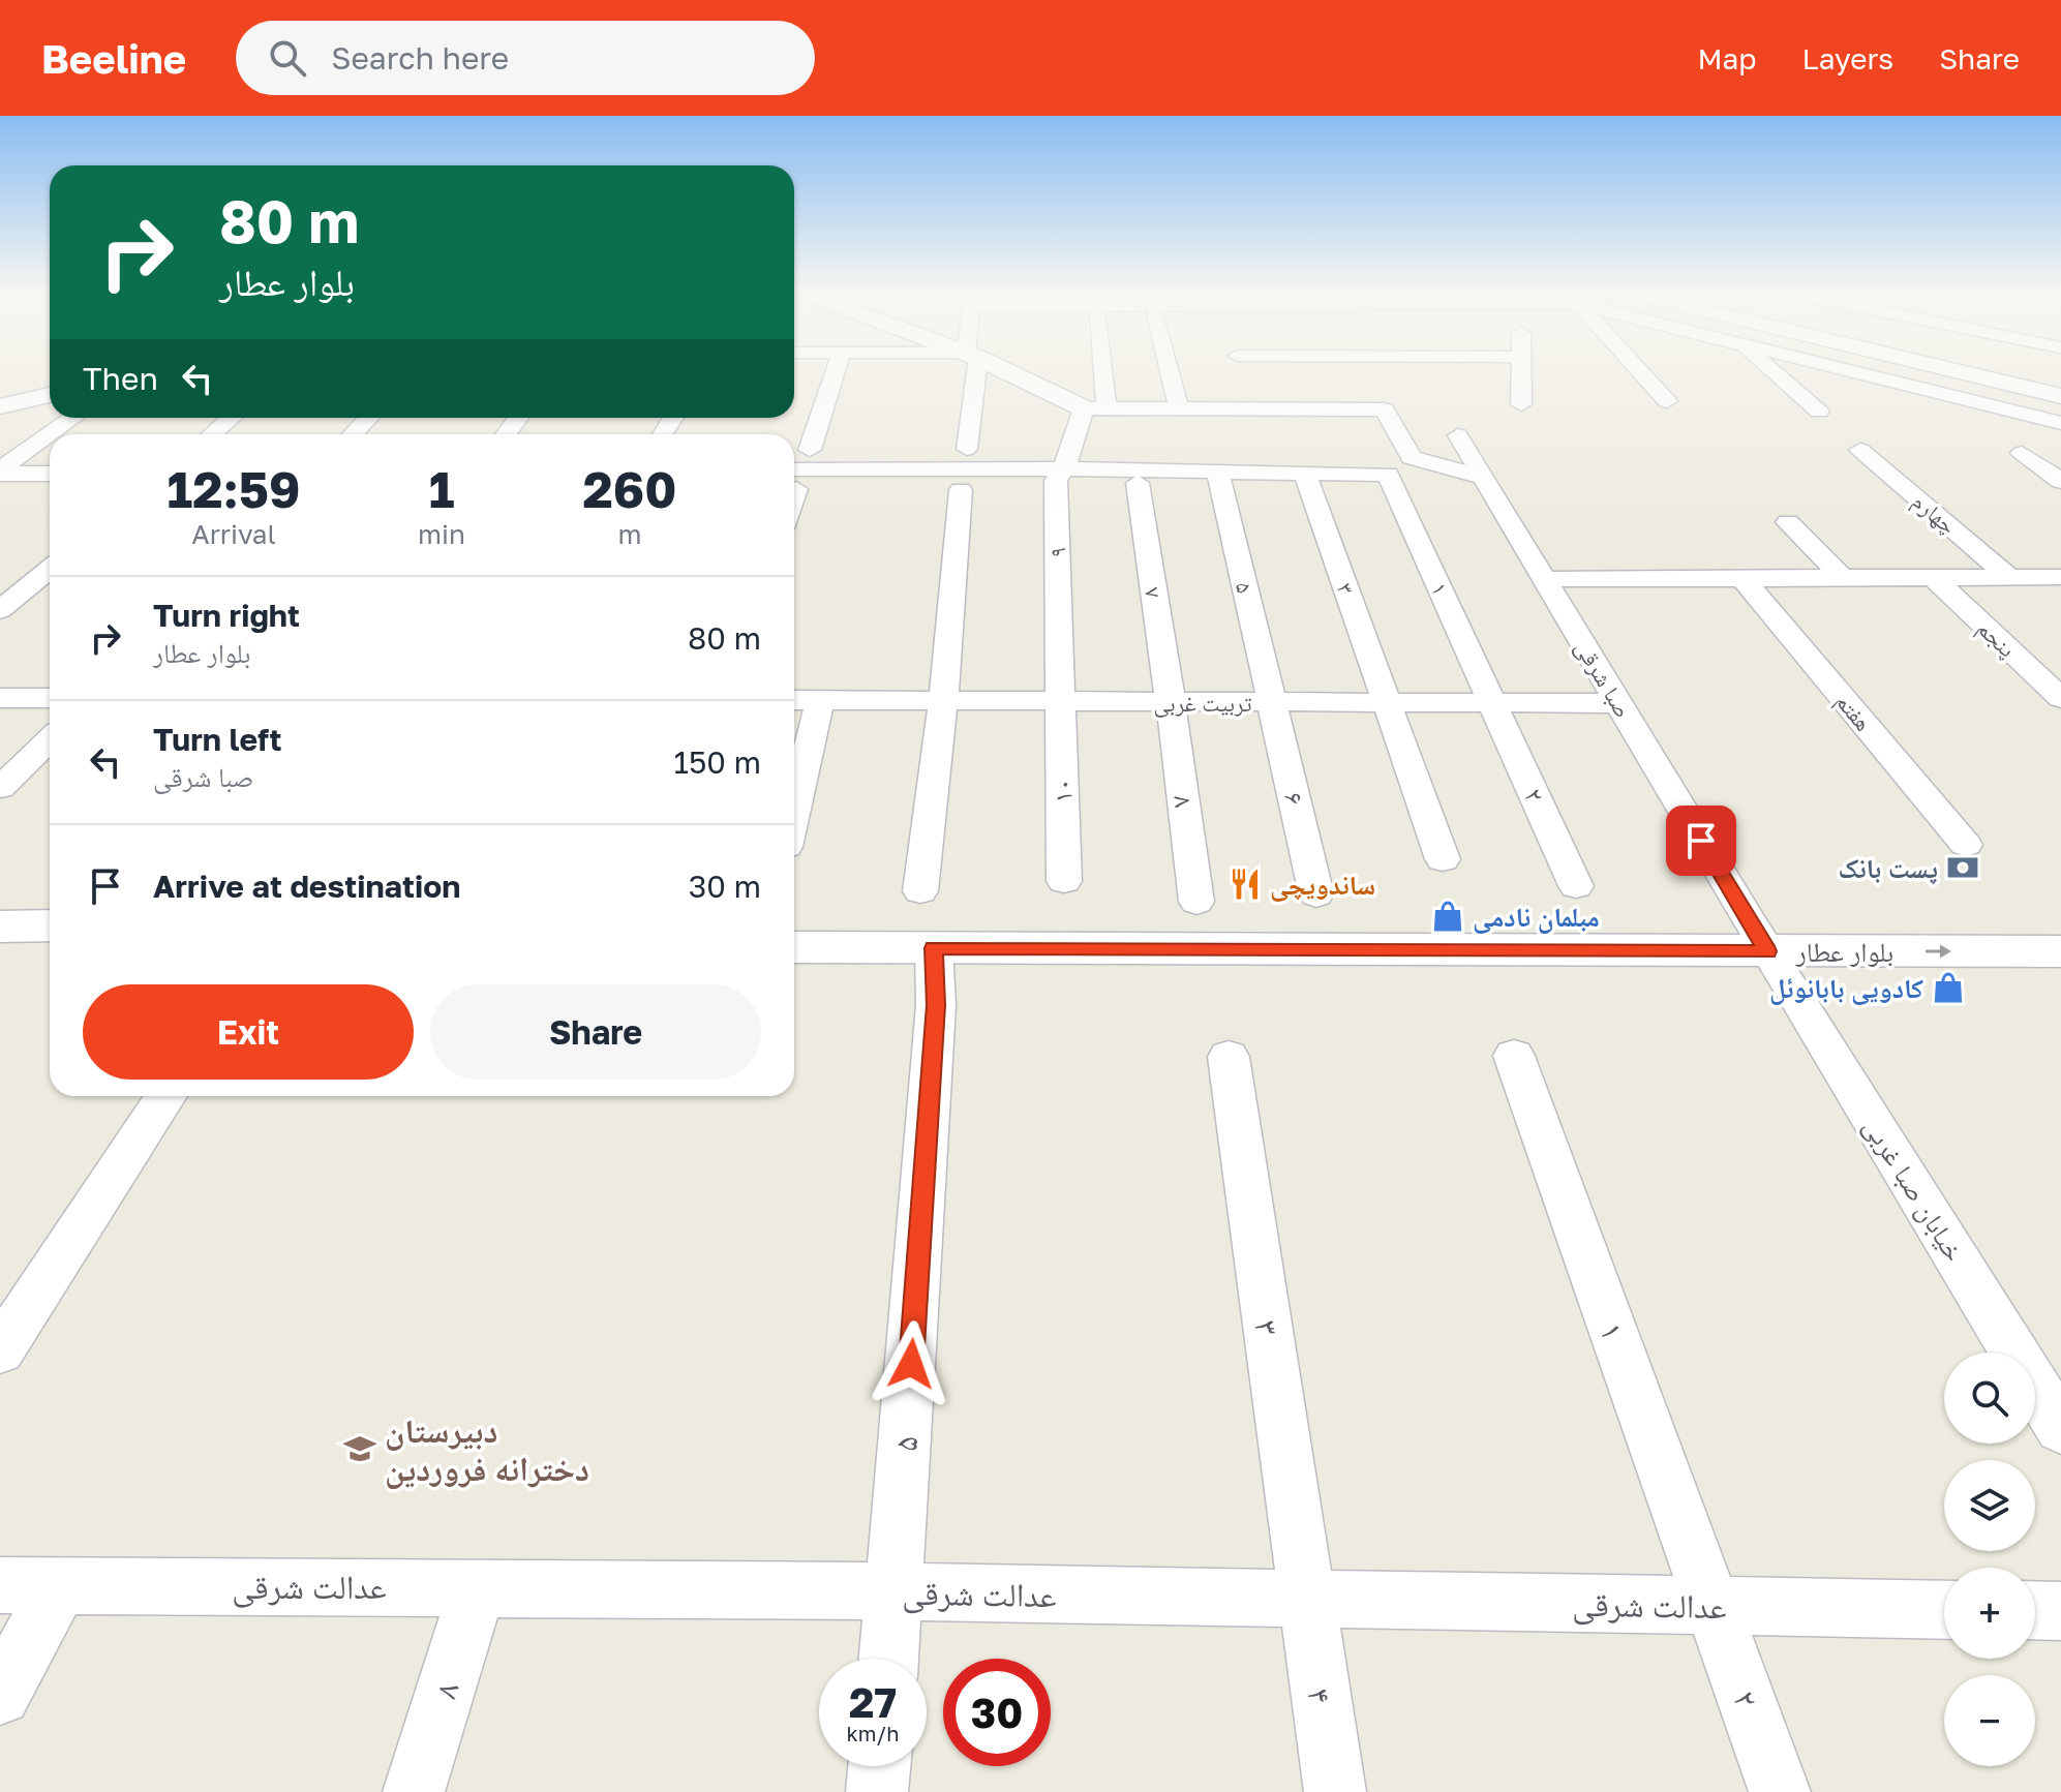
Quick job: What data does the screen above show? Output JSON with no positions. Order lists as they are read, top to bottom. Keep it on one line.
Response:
{"streets":{"street":["چهارم","۹","۵","۳","۱","۷","پنجم","صبا شرقی","تربیت غربی","هفتم","۱۰","۲","۶","۸","بلوار عطار","خیابان صبا غربی","عدالت شرقی","۴"]},"crossings":[["۹","تربیت غربی"],["۹","۱۰"],["۵","تربیت غربی"],["۵","۶"],["۵","بلوار عطار"],["۵","عدالت شرقی"],["۳","۱"],["۳","تربیت غربی"],["۳","عدالت شرقی"],["۳","۴"],["۱","تربیت غربی"],["۱","۲"],["۱","عدالت شرقی"],["۷","تربیت غربی"],["۷","۸"],["صبا شرقی","تربیت غربی"],["صبا شرقی","بلوار عطار"],["صبا شرقی","خیابان صبا غربی"],["تربیت غربی","۱۰"],["تربیت غربی","۲"],["تربیت غربی","۶"],["تربیت غربی","۸"],["۲","عدالت شرقی"],["۸","عدالت شرقی"],["بلوار عطار","خیابان صبا غربی"],["عدالت شرقی","۴"]],"places":{"bank":["پست بانک"],"restaurant":["ساندویچی"],"shop":["مبلمان نادمی","کادویی بابانوئل"],"school or university":["دبیرستان دخترانه فروردین"]},"page":{"header":"Beeline","search":"Search here","nav":["Map","Layers","Share"],"turn":["80 m","بلوار عطار"],"then":"Then","eta":["12:59","Arrival","1","min","260","m"],"list":[{"name":"Turn right","note":"بلوار عطار","value":"80 m"},{"name":"Turn left","note":"صبا شرقی","value":"150 m"},{"name":"Arrive at destination","value":"30 m"}],"buttons":["Exit","Share"],"map_buttons":["+","−"],"speed":"27 km/h","limit":"30"}}
